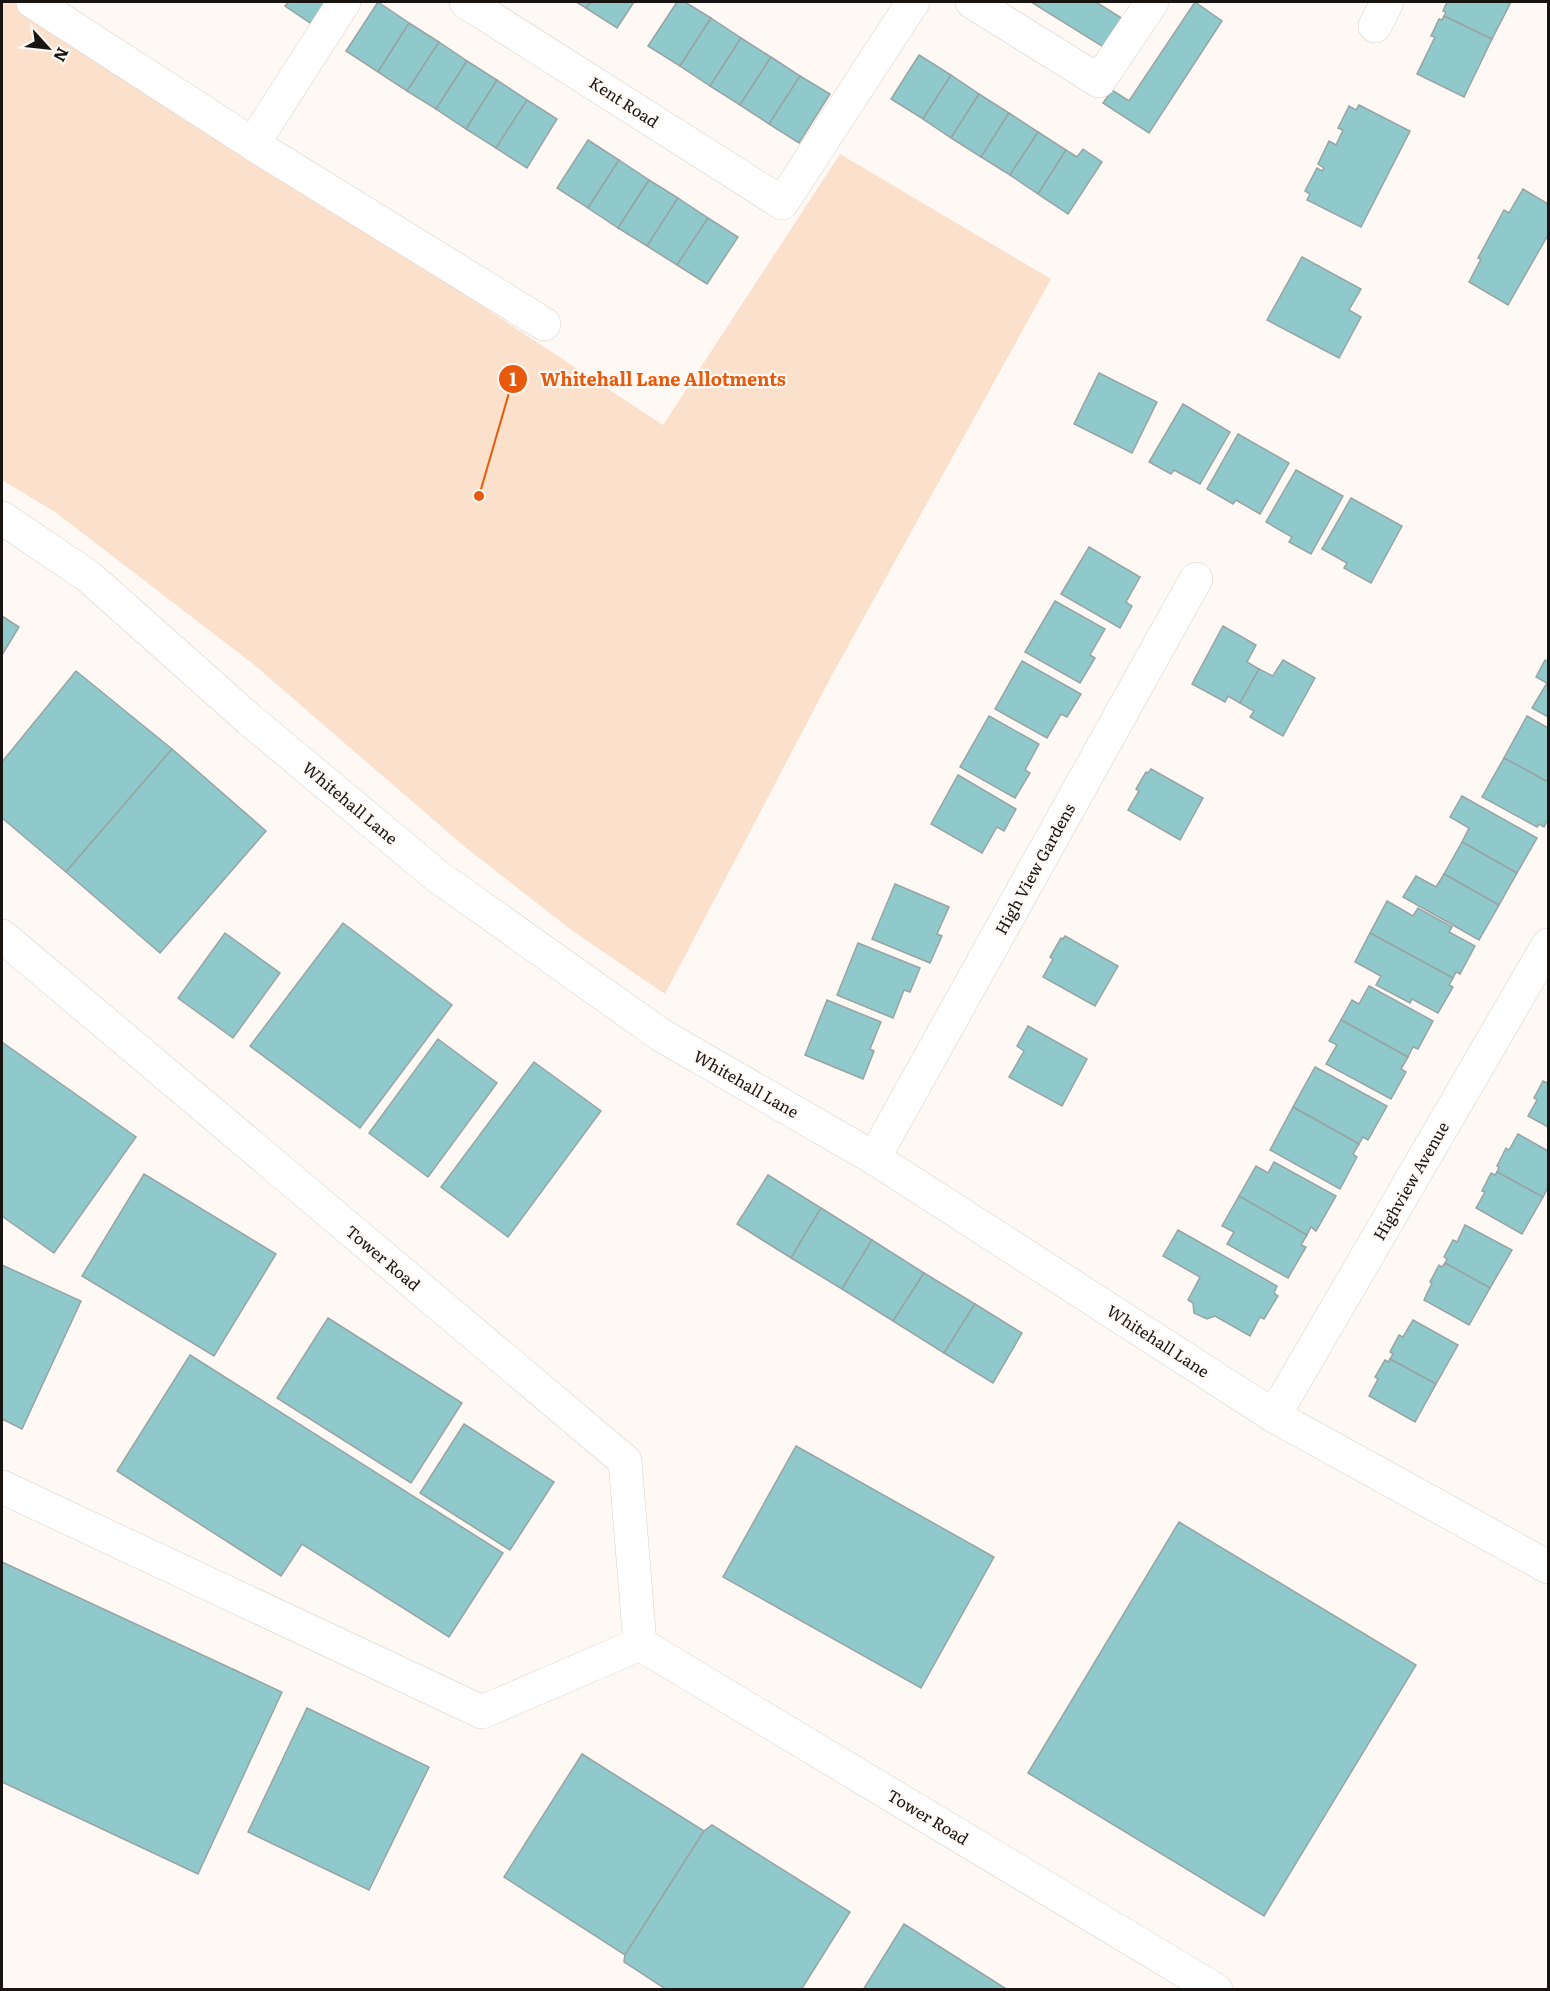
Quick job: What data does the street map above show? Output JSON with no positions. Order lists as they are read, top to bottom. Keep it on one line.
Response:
{"streets":{"street":["Kent Road","Whitehall Lane","High View Gardens","Highview Avenue","Tower Road"]},"crossings":[["Whitehall Lane","High View Gardens"],["Whitehall Lane","Highview Avenue"]],"places":["Whitehall Lane Allotments"],"north":"bottom right"}
